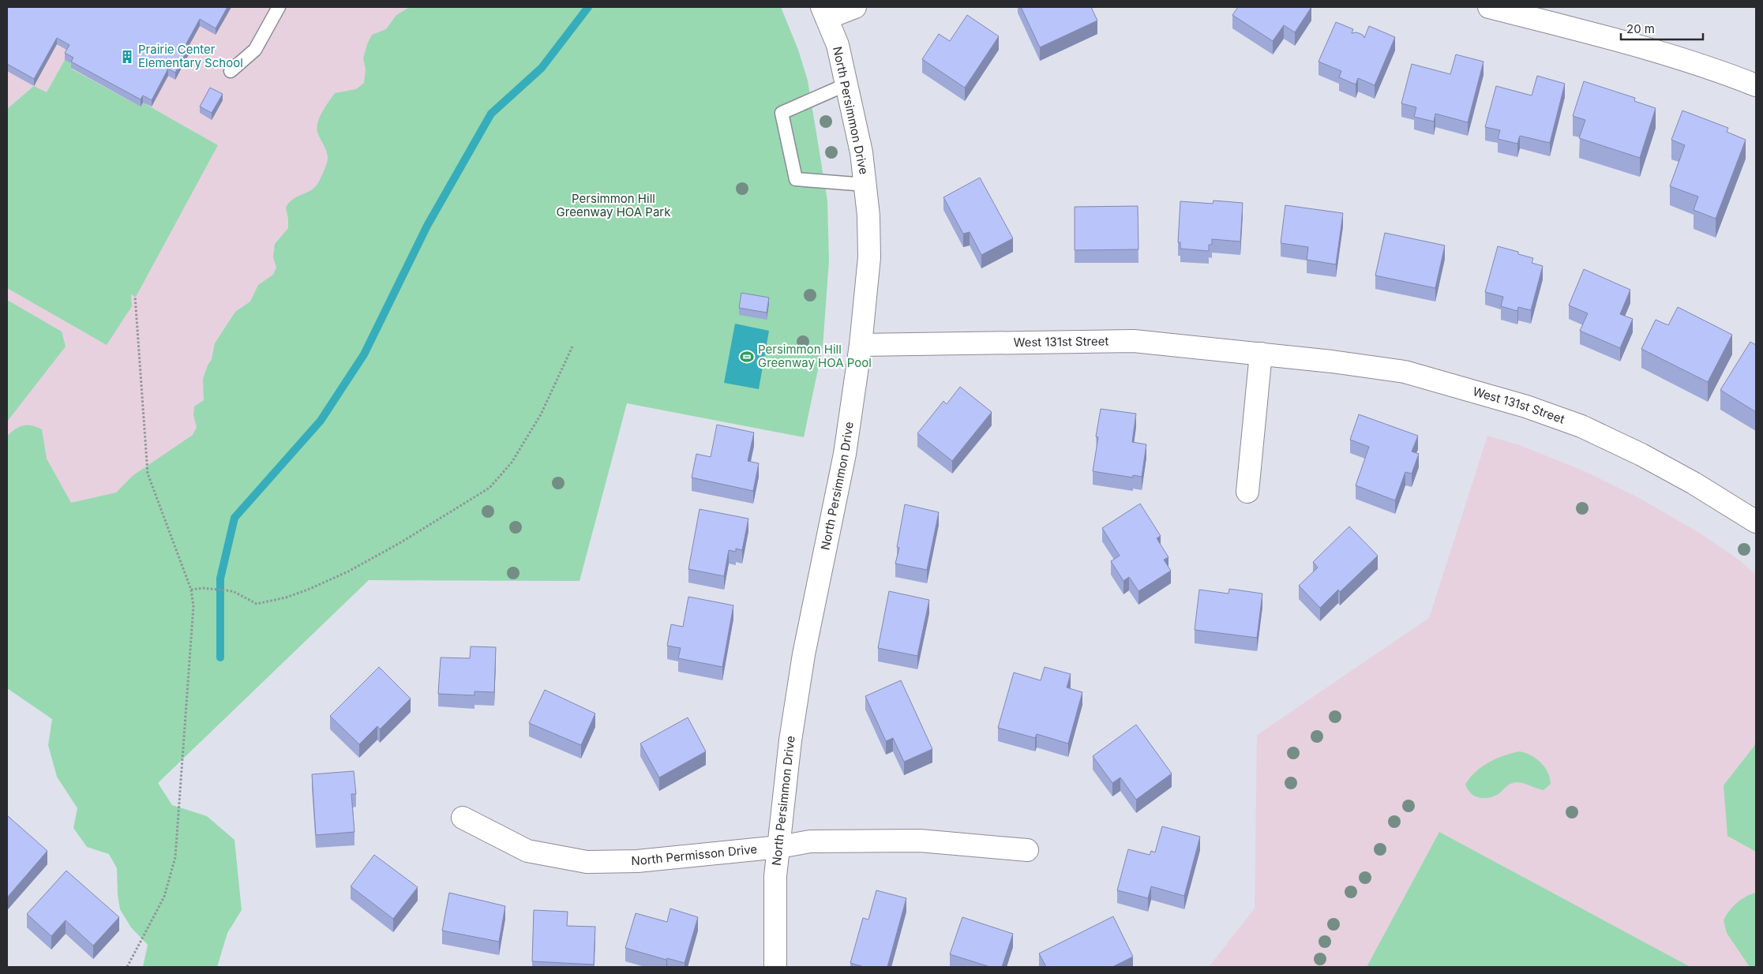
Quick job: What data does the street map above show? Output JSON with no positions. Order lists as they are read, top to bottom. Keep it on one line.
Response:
{"streets":{"street":["North Persimmon Drive","West 131st Street","North Permisson Drive"]},"crossings":[["North Persimmon Drive","West 131st Street"],["North Persimmon Drive","North Permisson Drive"]],"parks":["Persimmon Hill Greenway HOA Park"],"places":{"building":["Prairie Center Elementary School"],"sports":["Persimmon Hill Greenway HOA Pool"]},"scale_bar":"20 m"}
